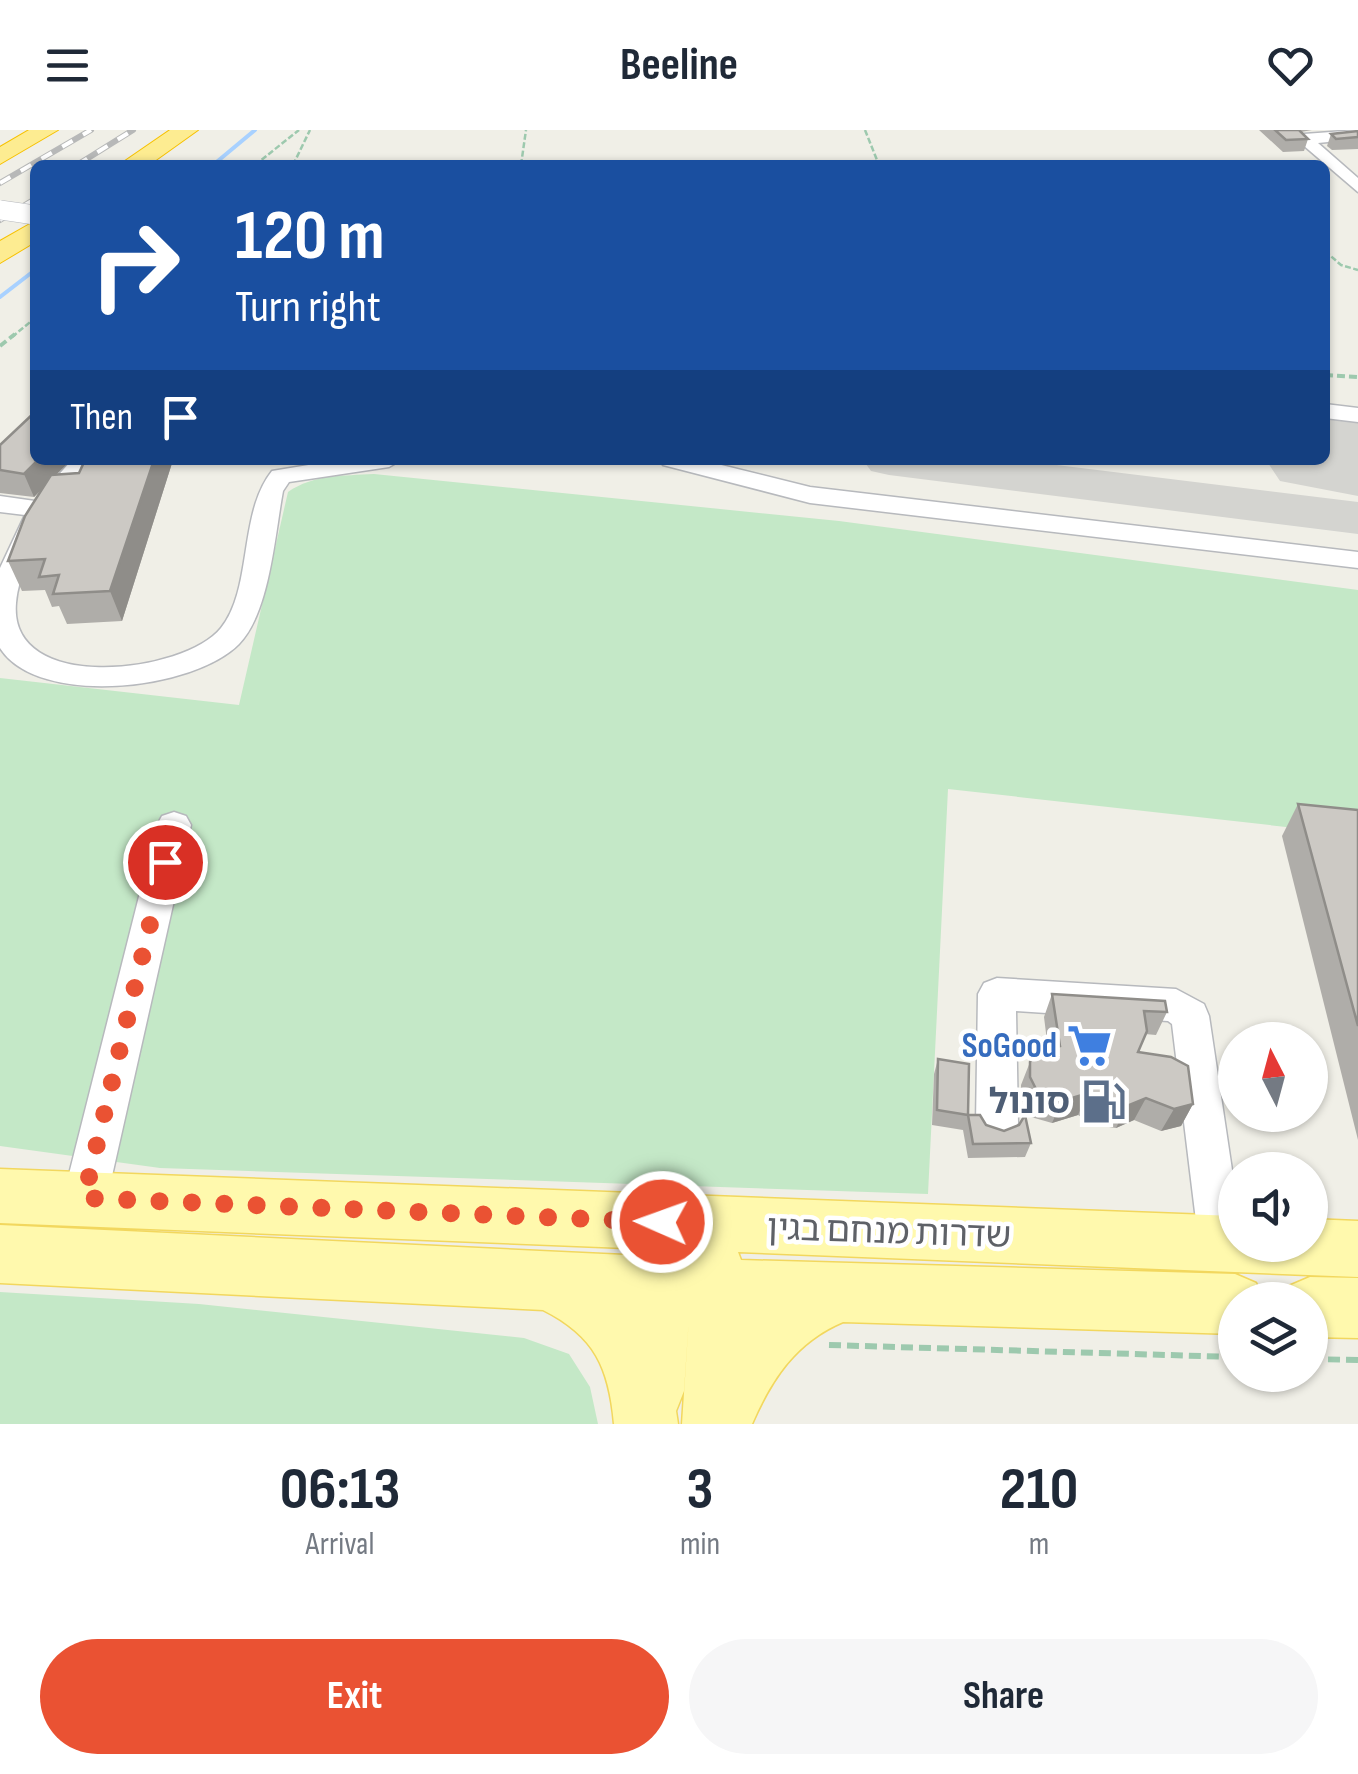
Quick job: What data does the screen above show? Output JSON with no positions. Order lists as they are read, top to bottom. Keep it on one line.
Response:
{"streets":{"main road":["שדרות מנחם בגין"]},"places":{"supermarket":["SoGood"],"fuel station":["סונול"]},"north":"top","page":{"header":"Beeline","turn":["120 m","Turn right"],"then":"Then","eta":["06:13","Arrival","3","min","210","m"],"buttons":["Exit","Share"]}}
